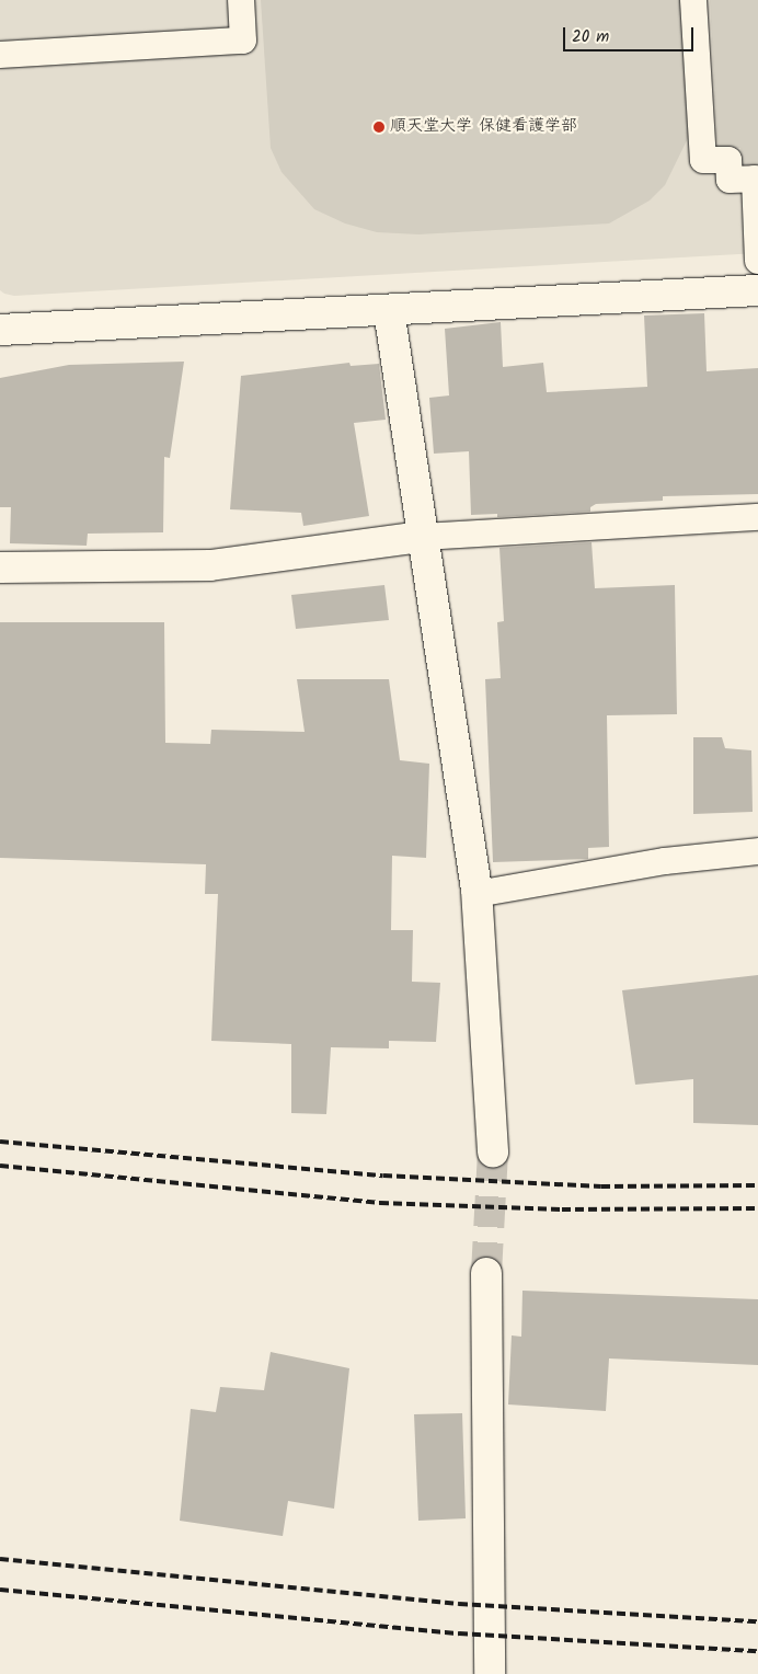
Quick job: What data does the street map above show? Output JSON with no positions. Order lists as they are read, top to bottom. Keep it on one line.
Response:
{"places":["順天堂大学 保健看護学部"],"scale_bar":"20 m"}
